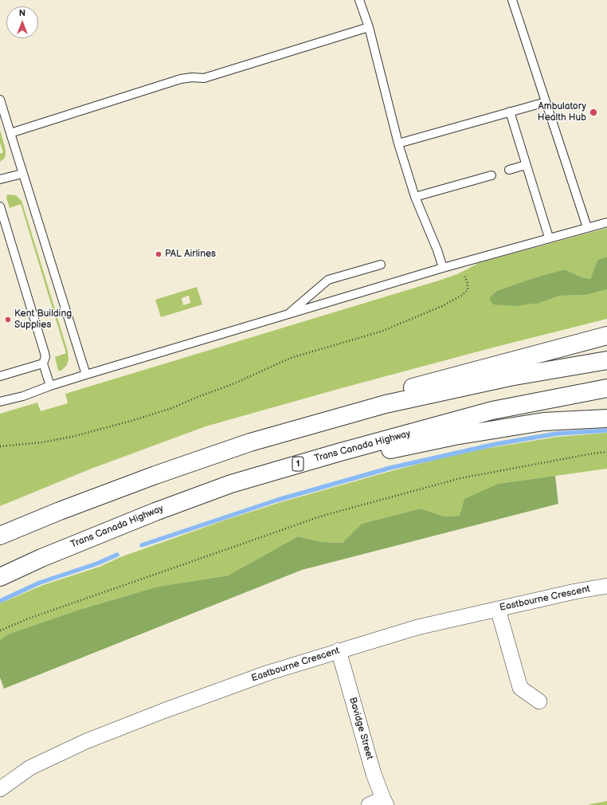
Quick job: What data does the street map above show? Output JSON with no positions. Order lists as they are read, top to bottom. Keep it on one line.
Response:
{"streets":{"highway":["Trans Canada Highway","1"],"street":["Eastbourne Crescent","Bavidge Street"]},"crossings":[["Eastbourne Crescent","Bavidge Street"]],"places":["Ambulatory Health Hub","PAL Airlines","Kent Building Supplies"],"north":"top"}
